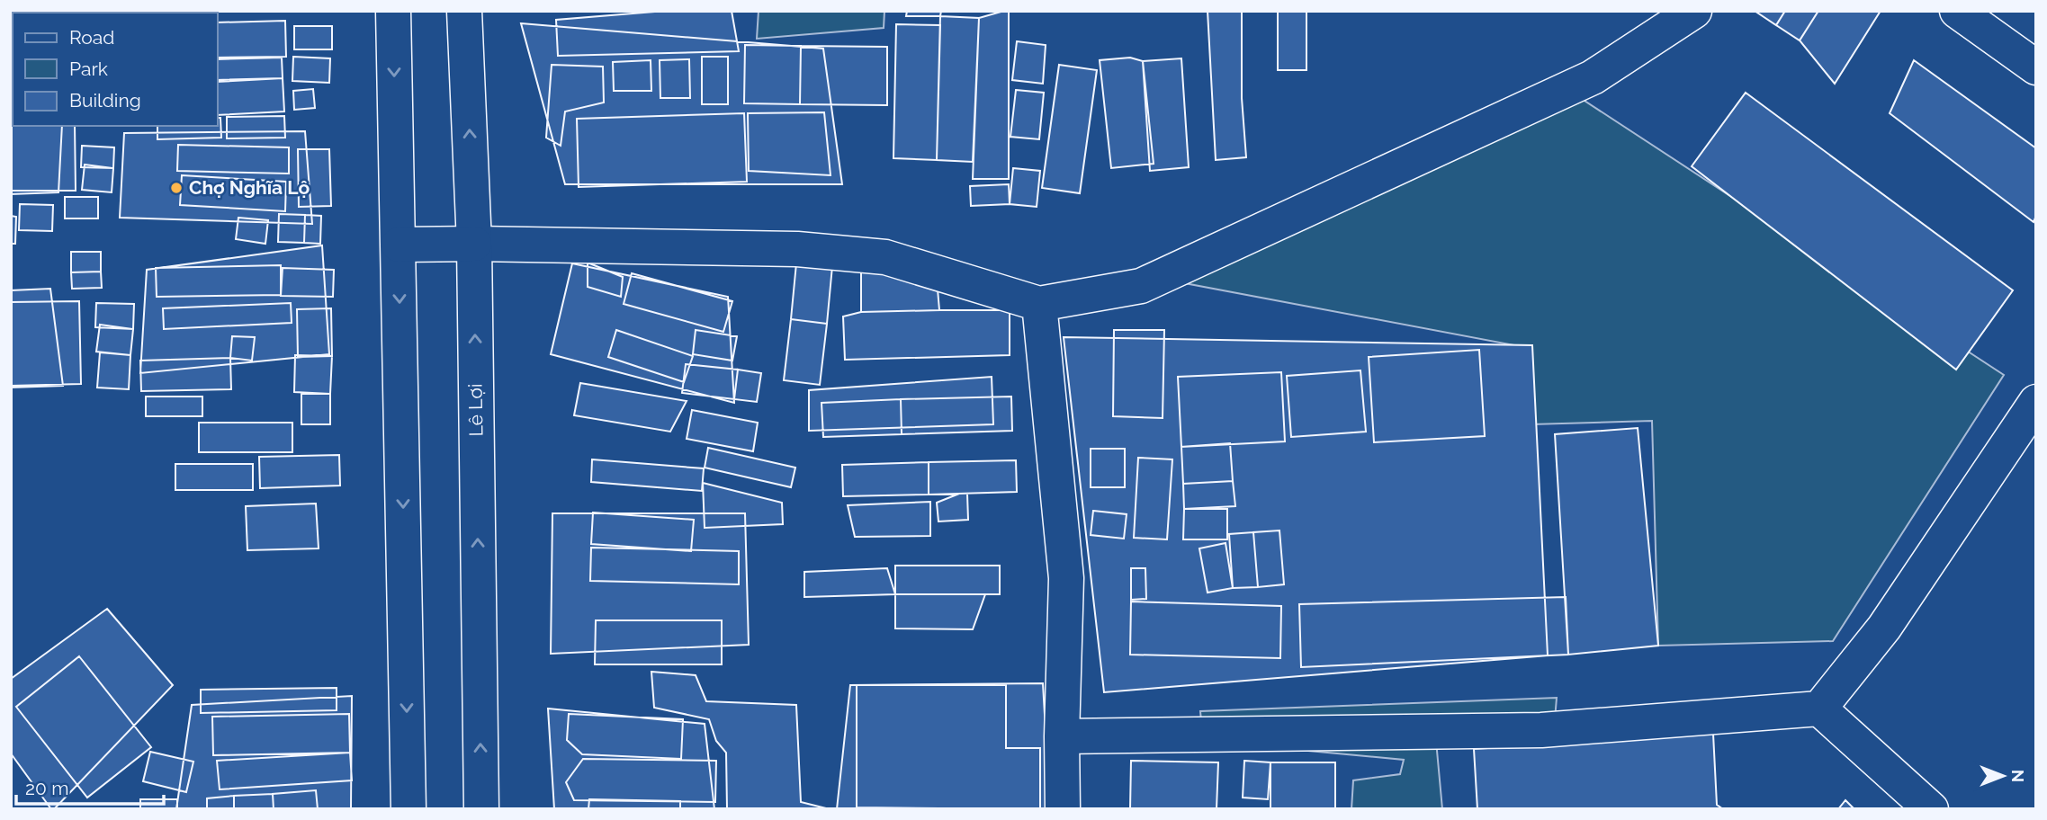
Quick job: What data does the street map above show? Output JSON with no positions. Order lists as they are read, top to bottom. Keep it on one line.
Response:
{"streets":{"street":["Lê Lợi"]},"places":["Chợ Nghĩa Lộ"],"legend":["Road","Park","Building"],"scale_bar":"20 m","north":"right"}
